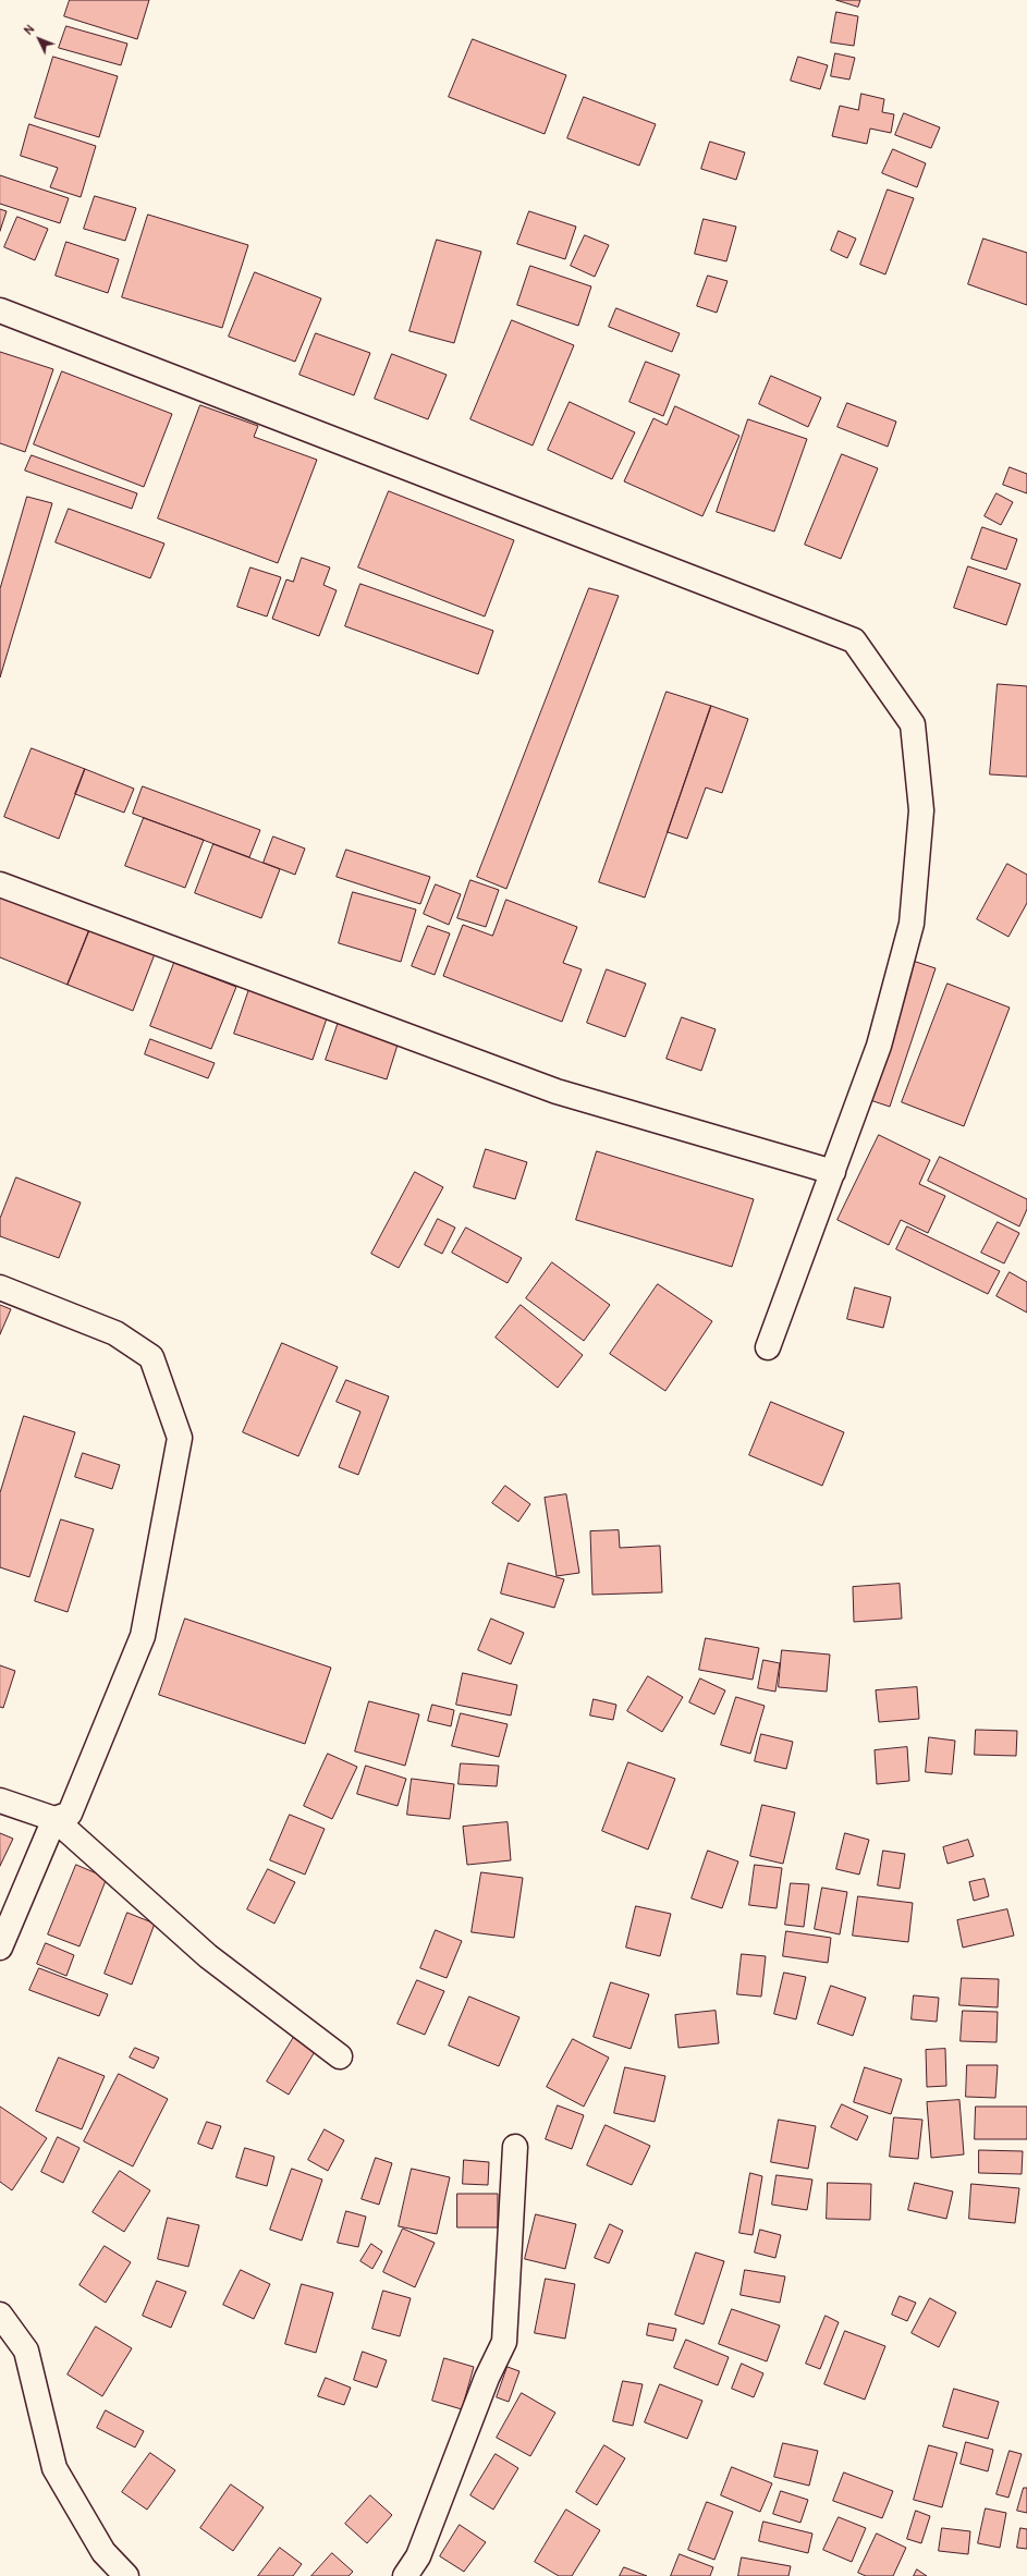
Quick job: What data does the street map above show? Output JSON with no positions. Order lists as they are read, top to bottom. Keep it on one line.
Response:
{"north":"top left"}
